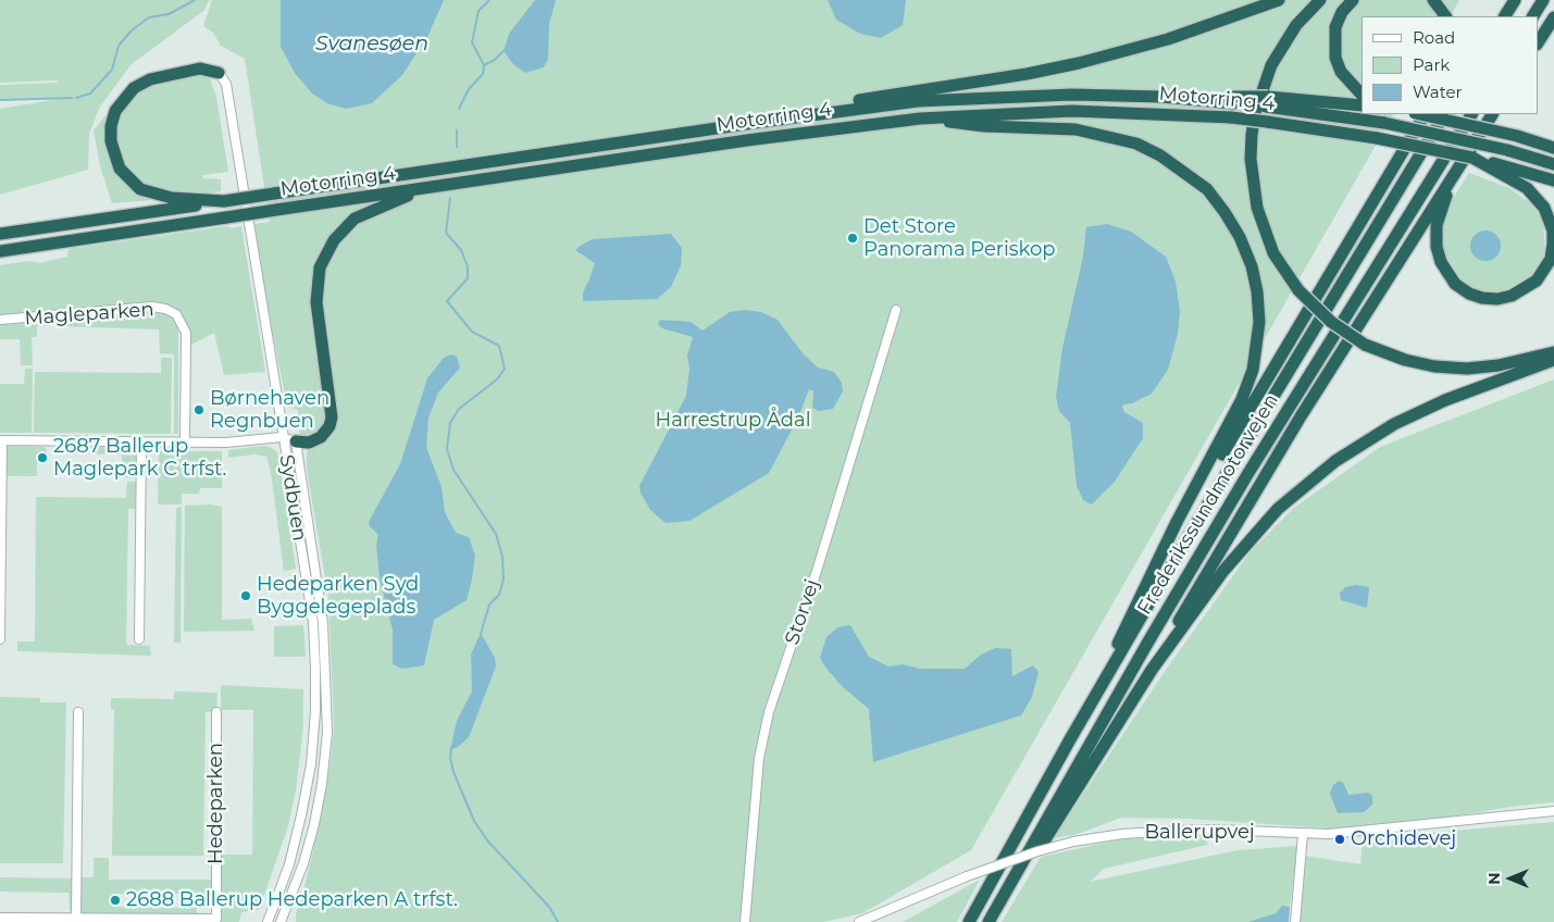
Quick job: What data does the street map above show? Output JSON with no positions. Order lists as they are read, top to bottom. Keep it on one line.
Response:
{"streets":{"highway":["Motorring 4","Frederikssundmotorvejen"],"street":["Magleparken","Sydbuen","Storvej","Hedeparken","Ballerupvej"]},"water":["Svanesøen"],"parks":["Harrestrup Ådal"],"places":["Det Store Panorama Periskop","Børnehaven Regnbuen","2687 Ballerup Maglepark C trfst.","Hedeparken Syd Byggelegeplads","Orchidevej","2688 Ballerup Hedeparken A trfst."],"legend":["Road","Park","Water"],"north":"left"}
